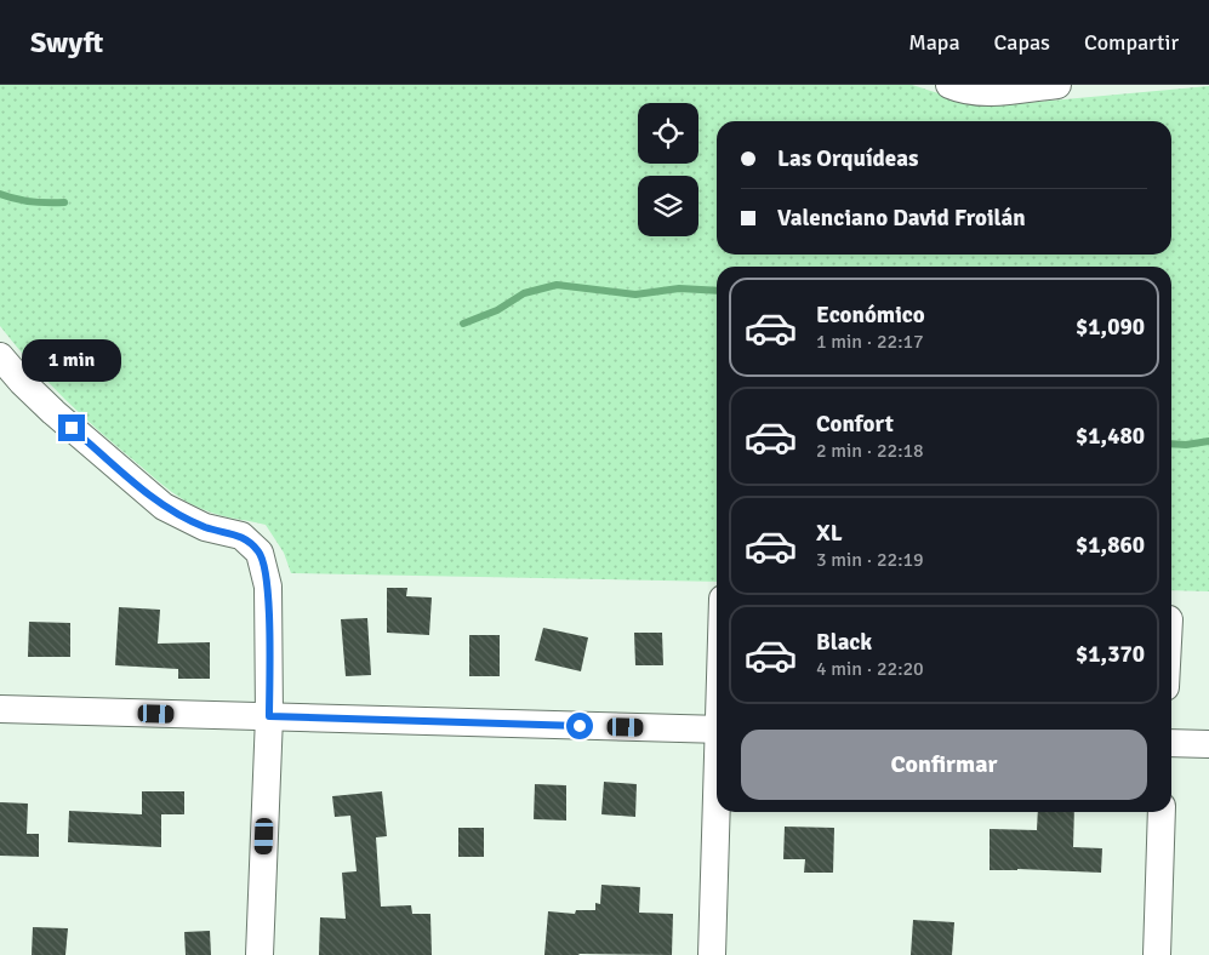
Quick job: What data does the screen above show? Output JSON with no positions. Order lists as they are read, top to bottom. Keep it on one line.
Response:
{"page":{"header":"Swyft","nav":["Mapa","Capas","Compartir"],"banner":["Las Orquídeas","Valenciano David Froilán"],"list":[{"name":"Económico","note":"1 min · 22:17","value":"$1,090"},{"name":"Confort","note":"2 min · 22:18","value":"$1,480"},{"name":"XL","note":"3 min · 22:19","value":"$1,860"},{"name":"Black","note":"4 min · 22:20","value":"$1,370"}],"bubble":"1 min","buttons":"Confirmar"}}
